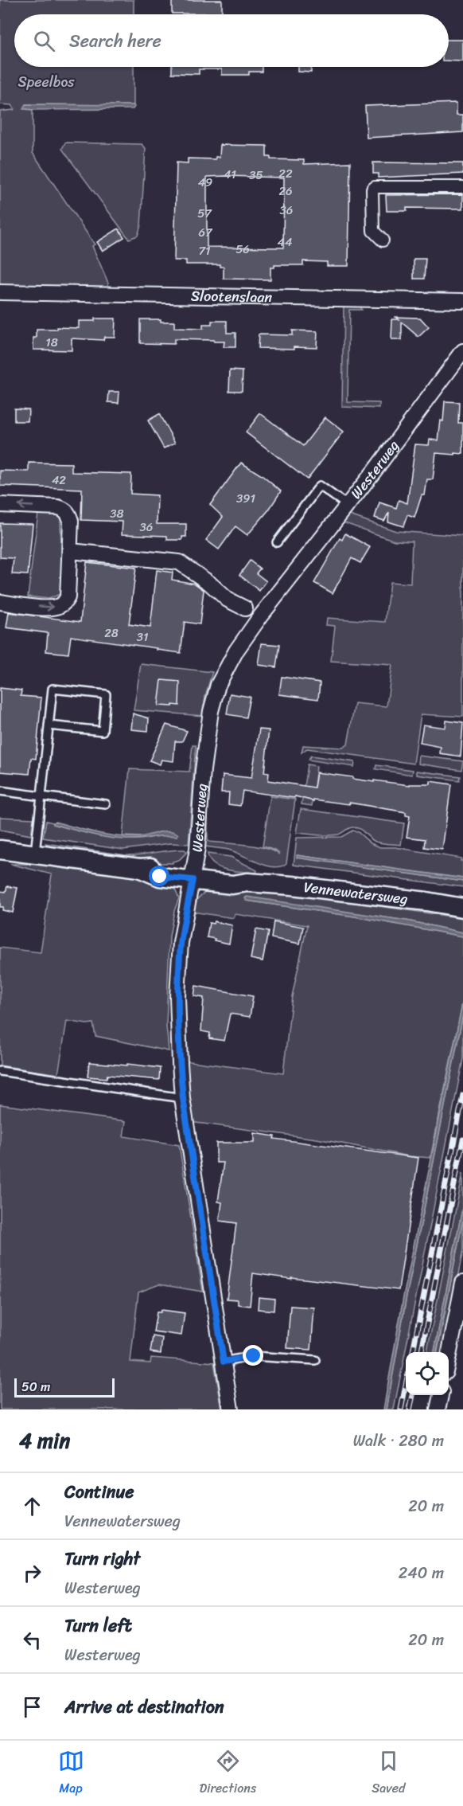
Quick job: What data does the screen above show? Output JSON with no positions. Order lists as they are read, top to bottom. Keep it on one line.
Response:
{"streets":{"street":["Slootenslaan","Westerweg","Vennewatersweg"]},"crossings":[["Westerweg","Vennewatersweg"]],"parks":["Speelbos"],"house_numbers":["22","41","35","49","26","36","57","67","44","56","71","18","42","391","38","36","28","31"],"scale_bar":"50 m","page":{"search":"Search here","scale":"50 m","heading":["4 min","Walk · 280 m"],"list":[["Continue","Vennewatersweg","20 m"],["Turn right","Westerweg","240 m"],["Turn left","Westerweg","20 m"],"Arrive at destination"],"nav":["Map","Directions","Saved"]}}
